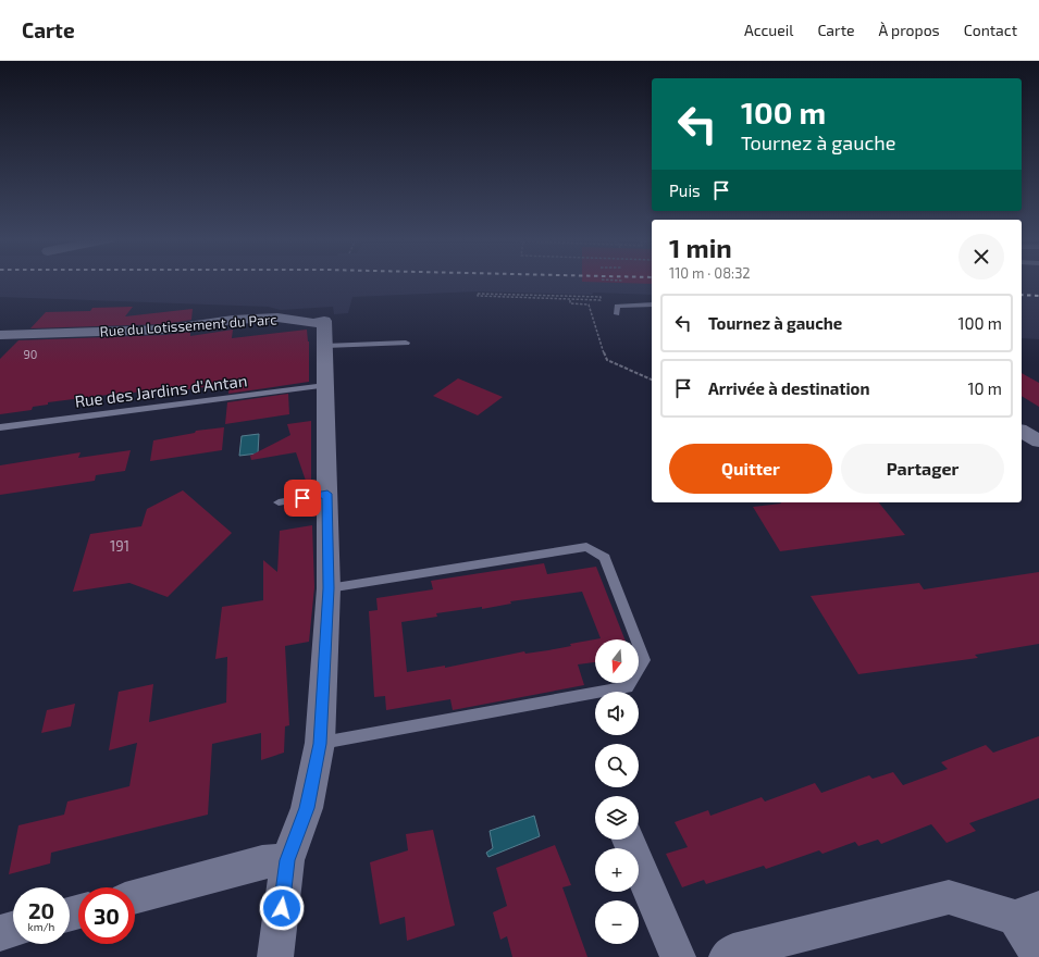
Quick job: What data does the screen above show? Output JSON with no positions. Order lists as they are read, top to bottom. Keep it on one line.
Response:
{"streets":{"street":["Rue du Lotissement du Parc"],"lane":["Rue des Jardins d'Antan"]},"house_numbers":["90","191"],"north":"bottom","page":{"header":"Carte","nav":["Accueil","Carte","À propos","Contact"],"turn":["100 m","Tournez à gauche"],"then":"Puis","heading":["1 min","110 m · 08:32"],"list":[{"name":"Tournez à gauche","value":"100 m"},{"name":"Arrivée à destination","value":"10 m"}],"buttons":["Quitter","Partager"],"map_buttons":["+","−"],"speed":"20 km/h","limit":"30"}}
